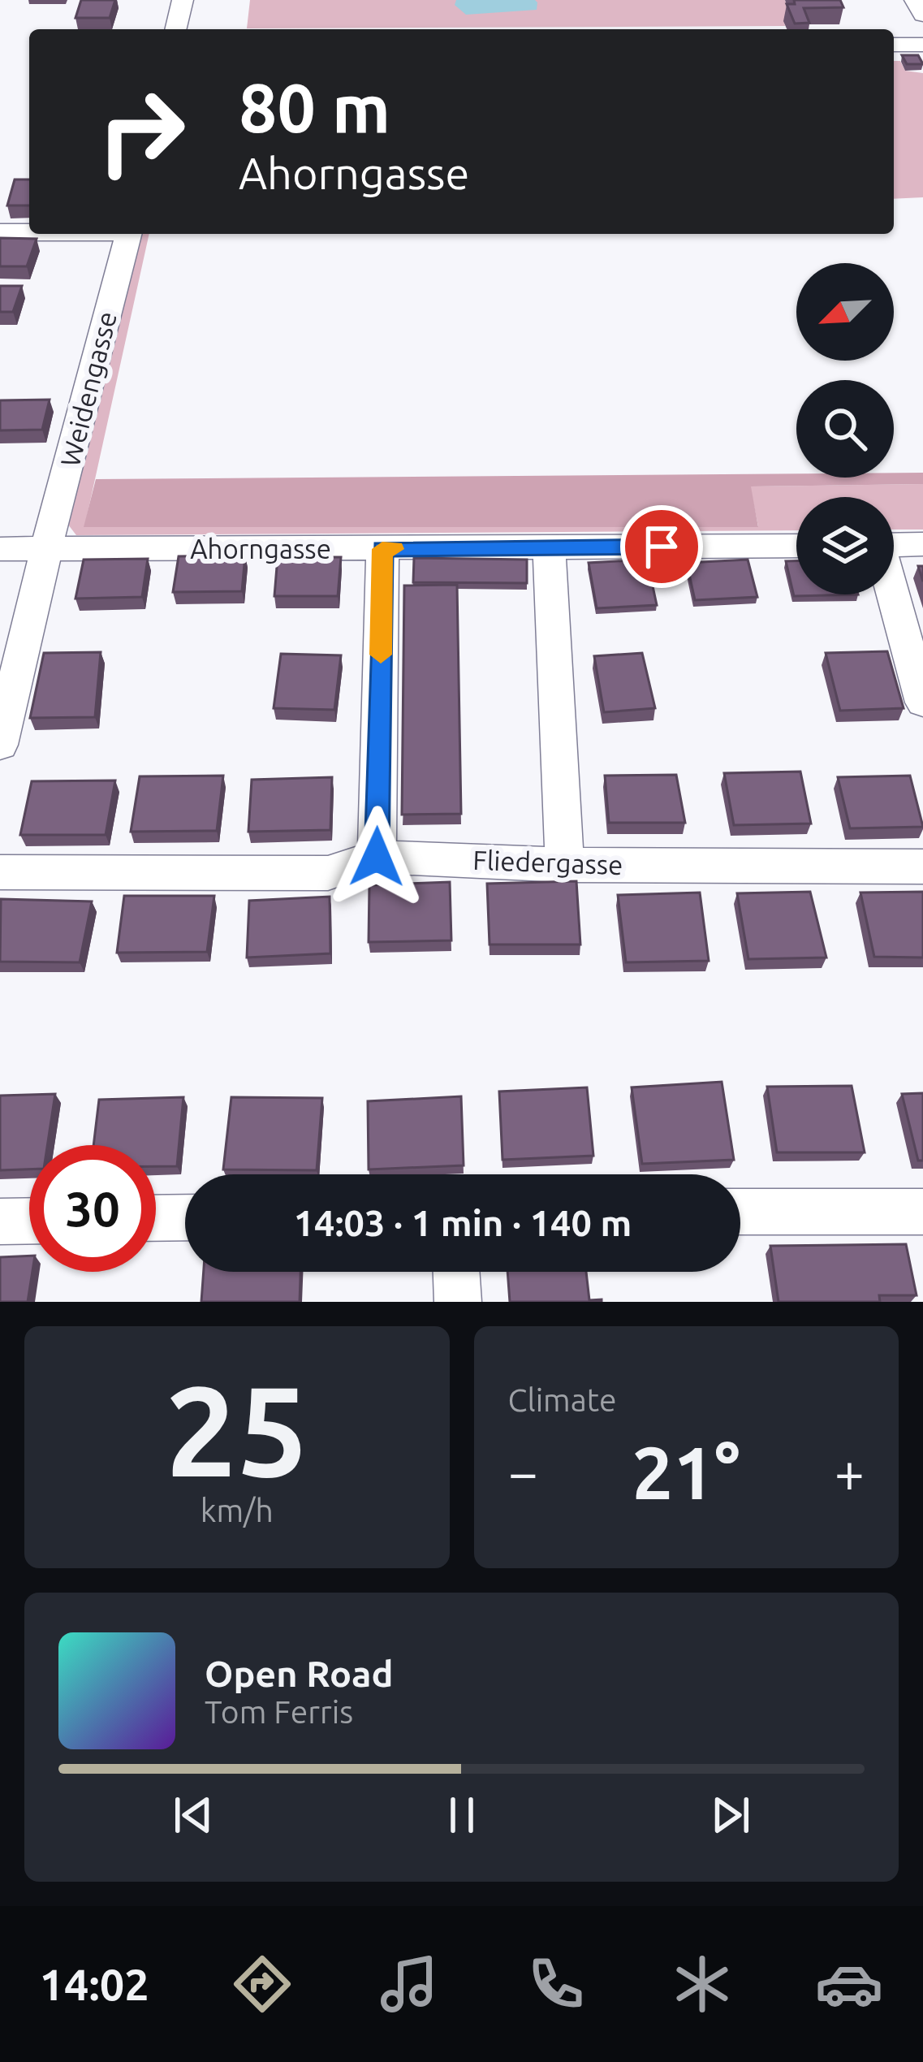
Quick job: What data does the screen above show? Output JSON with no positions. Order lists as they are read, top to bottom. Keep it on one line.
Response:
{"streets":{"street":["Weidengasse","Ahorngasse","Fliedergasse"]},"crossings":[["Weidengasse","Ahorngasse"]],"north":"bottom left","page":{"turn":["80 m","Ahorngasse"],"limit":"30","trip":"14:03 · 1 min · 140 m","tile":[["25","km/h"],"Climate"],"heat":["−","21°","+"],"song":["Open Road","Tom Ferris"],"tabs":"14:02"}}
